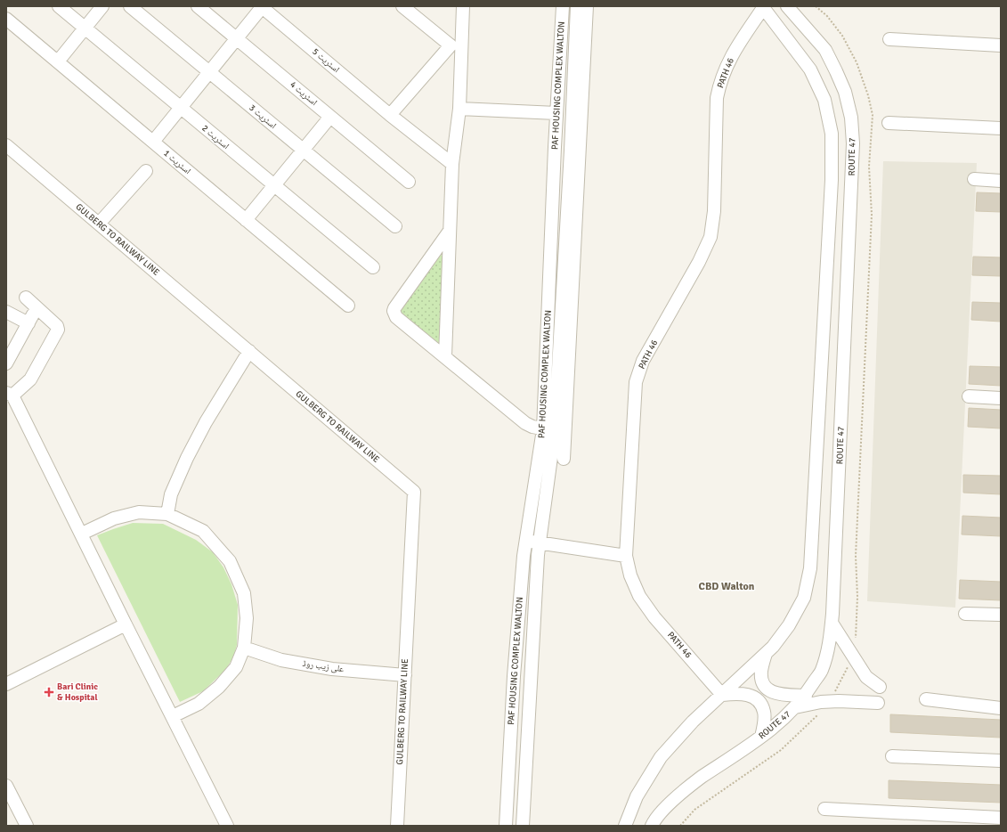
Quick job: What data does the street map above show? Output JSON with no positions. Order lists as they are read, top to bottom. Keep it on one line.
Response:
{"streets":{"street":["اسٹریٹ 5","PATH 46","PAF HOUSING COMPLEX WALTON","اسٹریٹ 4","اسٹریٹ 3","اسٹریٹ 2","ROUTE 47","اسٹریٹ 1","GULBERG TO RAILWAY LINE","علی زیب روڈ"]},"crossings":[["GULBERG TO RAILWAY LINE","علی زیب روڈ"]],"districts":["CBD Walton"],"places":{"health":["Bari Clinic & Hospital"]}}
